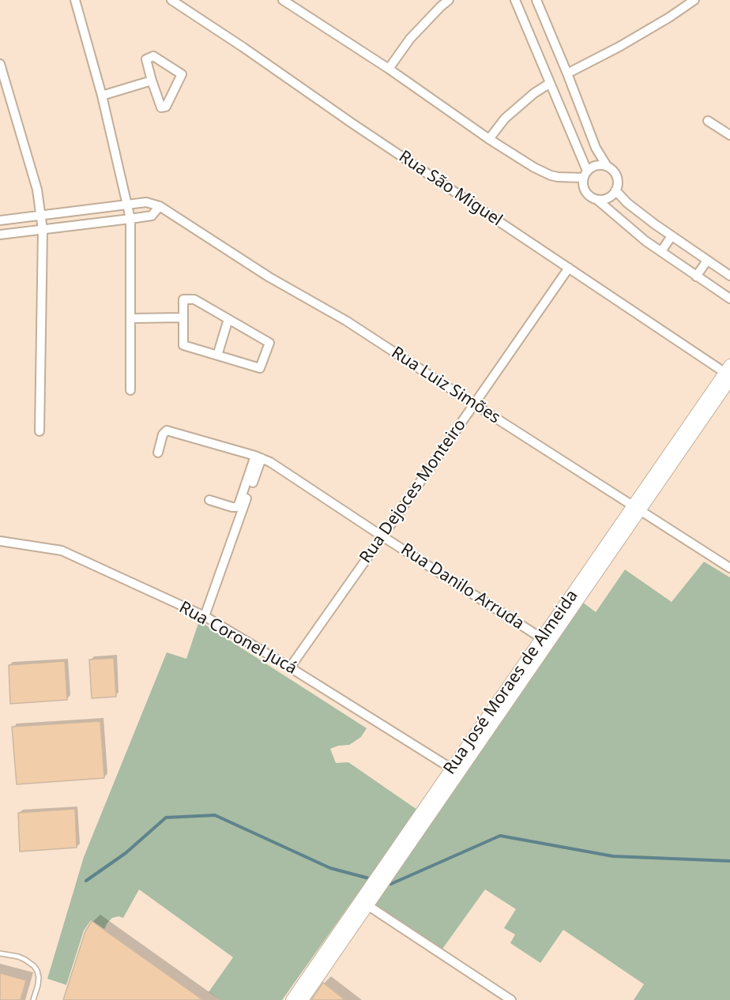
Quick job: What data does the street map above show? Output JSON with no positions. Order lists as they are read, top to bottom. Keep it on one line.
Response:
{"streets":{"street":["Rua São Miguel","Rua Luiz Simões","Rua Dejoces Monteiro","Rua Danilo Arruda","Rua Coronel Jucá","Rua José Moraes de Almeida"]},"crossings":[["Rua São Miguel","Rua Dejoces Monteiro"],["Rua São Miguel","Rua José Moraes de Almeida"],["Rua Luiz Simões","Rua Dejoces Monteiro"],["Rua Luiz Simões","Rua José Moraes de Almeida"],["Rua Dejoces Monteiro","Rua Danilo Arruda"],["Rua Dejoces Monteiro","Rua Coronel Jucá"],["Rua Danilo Arruda","Rua José Moraes de Almeida"],["Rua Coronel Jucá","Rua José Moraes de Almeida"]]}
